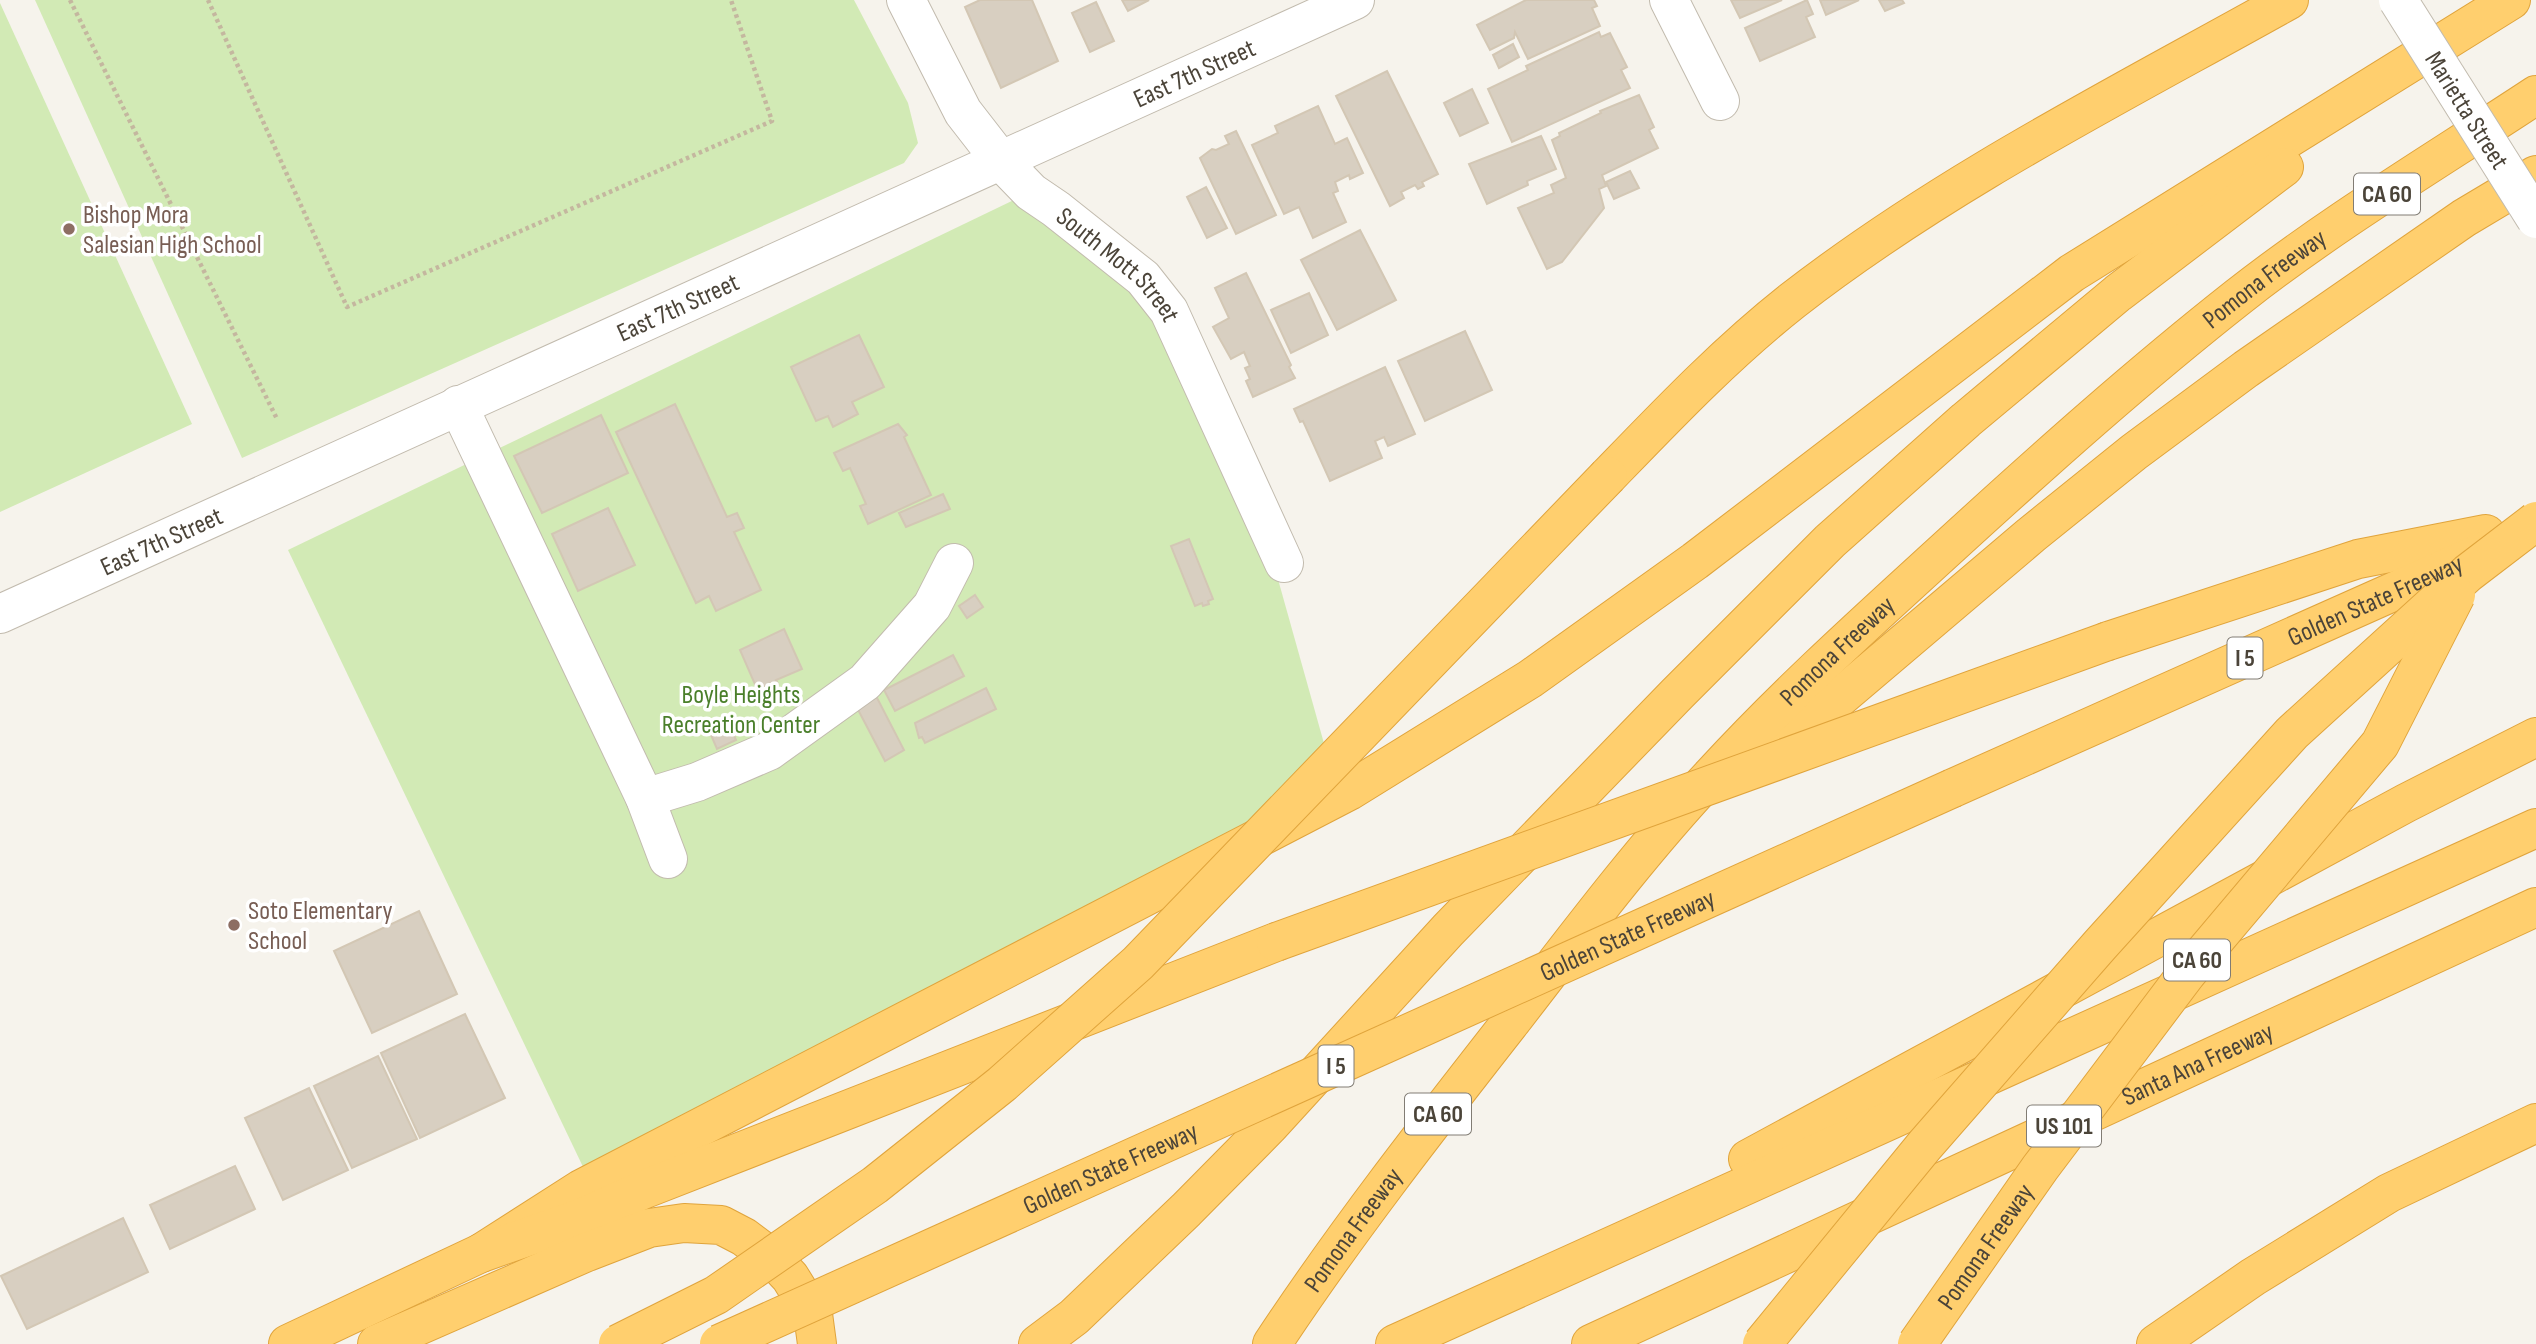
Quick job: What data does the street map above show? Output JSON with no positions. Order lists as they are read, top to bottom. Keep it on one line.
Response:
{"streets":{"highway":["CA 60","Pomona Freeway","Golden State Freeway","I 5","Santa Ana Freeway","US 101"],"street":["East 7th Street","Marietta Street","South Mott Street"]},"crossings":[["East 7th Street","South Mott Street"],["Pomona Freeway","Golden State Freeway"]],"parks":["Boyle Heights Recreation Center"],"places":["Bishop Mora Salesian High School","Soto Elementary School"]}
